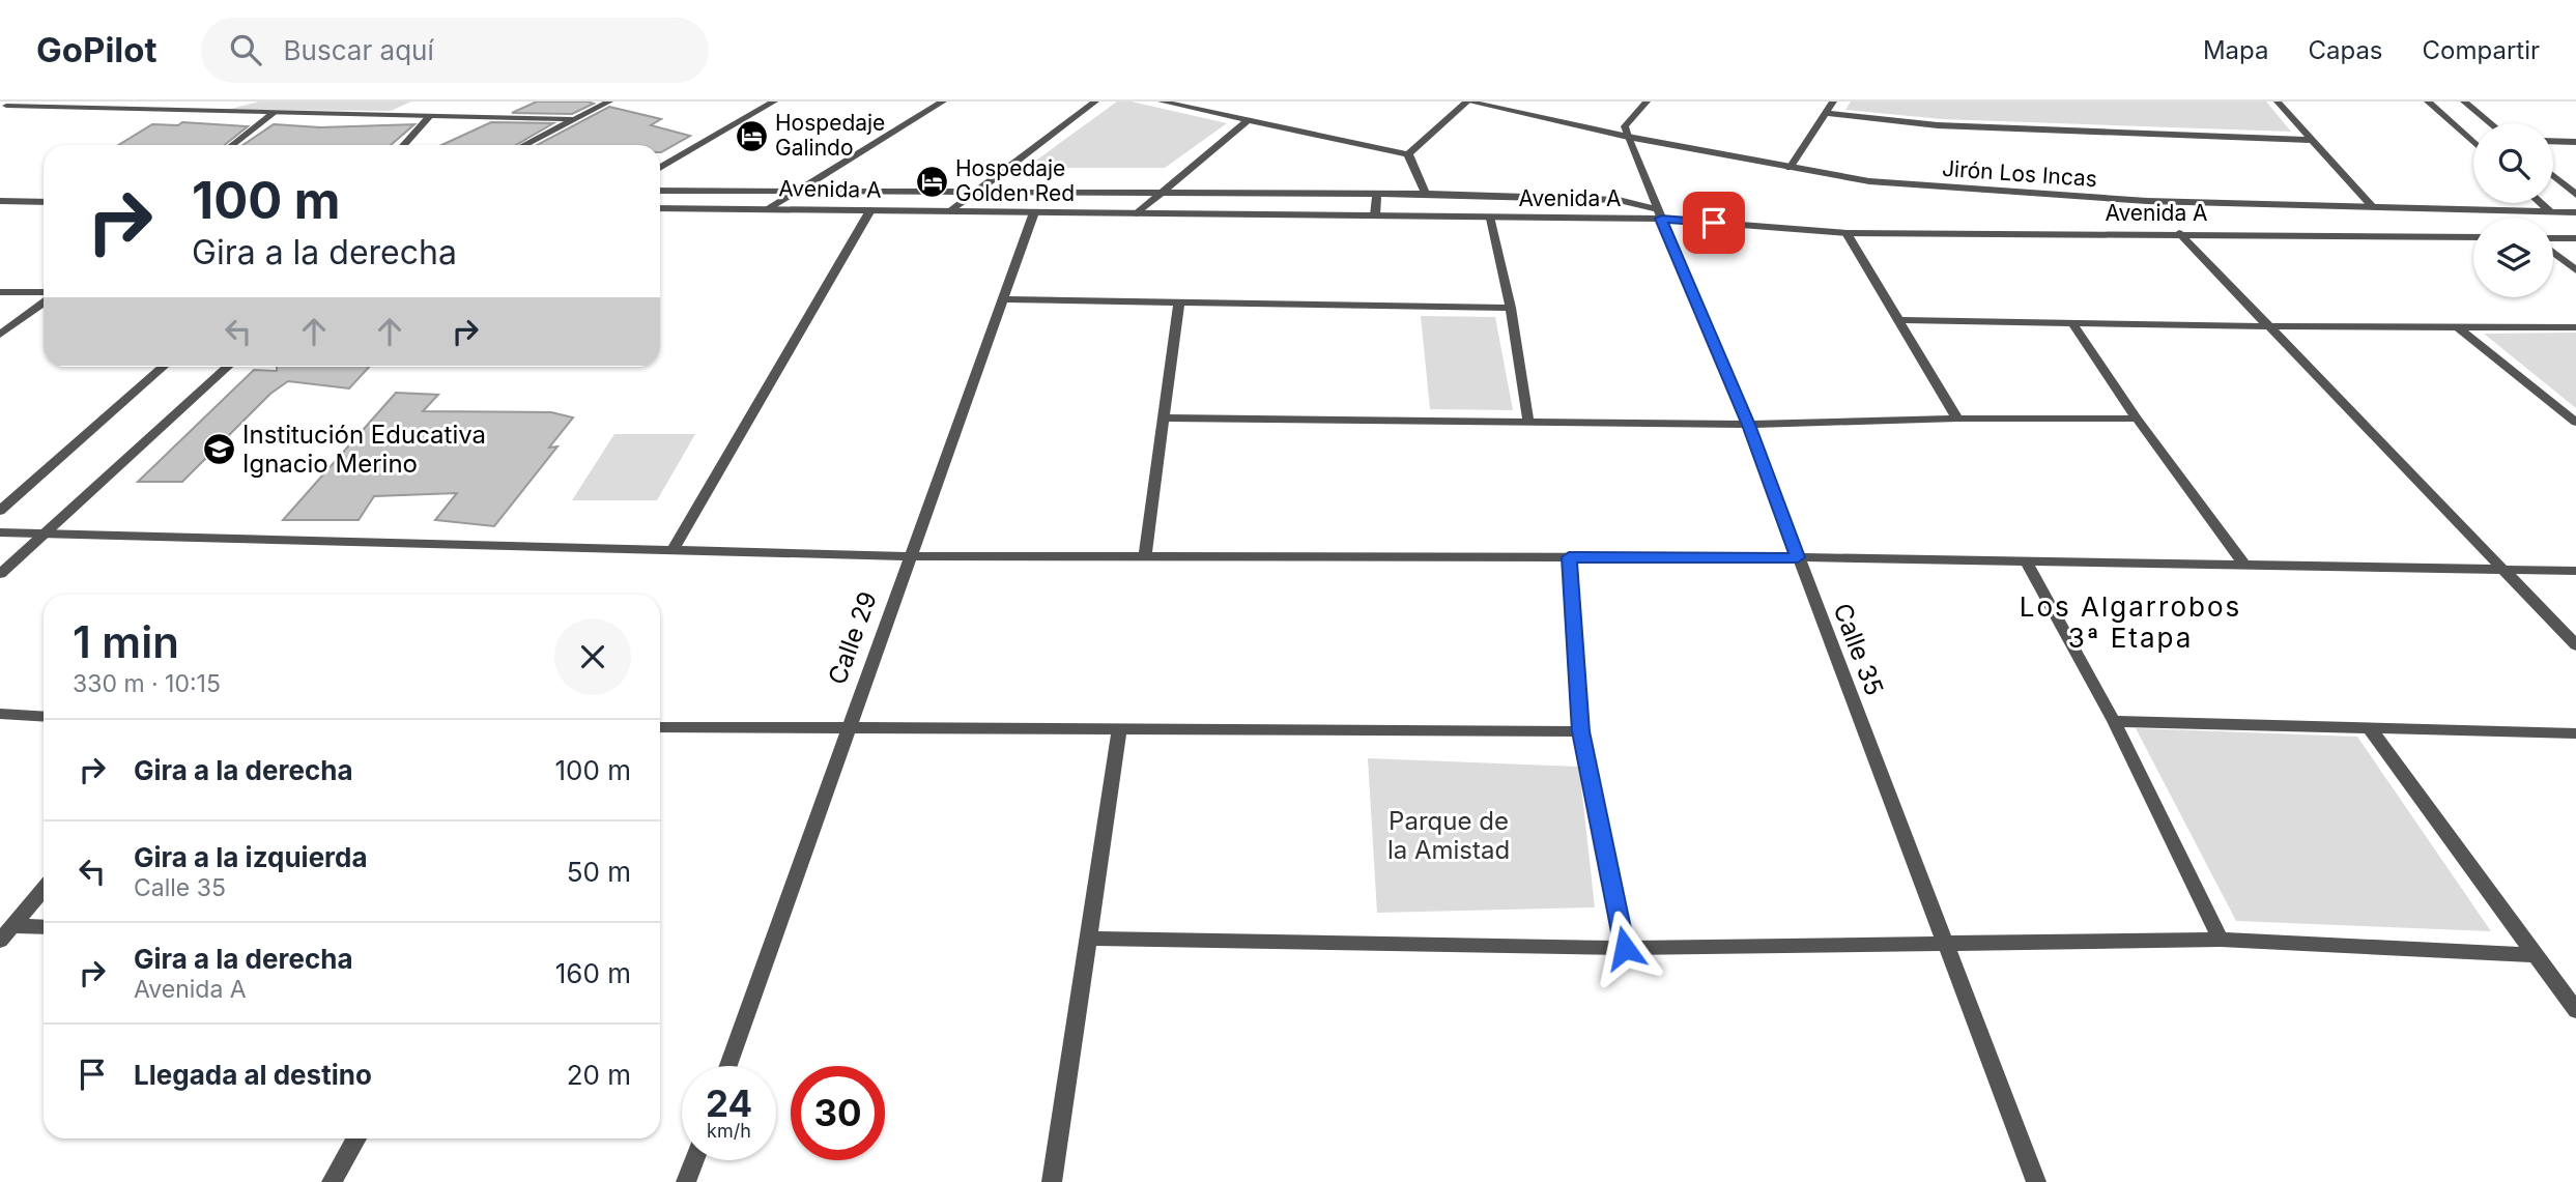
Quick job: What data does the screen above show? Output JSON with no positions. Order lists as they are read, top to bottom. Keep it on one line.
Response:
{"streets":{"street":["Jirón Los Incas","Avenida A","Calle 29","Calle 35"]},"crossings":[["Jirón Los Incas","Calle 35"],["Avenida A","Calle 29"],["Avenida A","Calle 35"]],"districts":["Los Algarrobos 3ª Etapa"],"parks":["Parque de la Amistad"],"places":{"hotel":["Hospedaje Galindo","Hospedaje Golden Red"],"school or university":["Institución Educativa Ignacio Merino"]},"page":{"header":"GoPilot","search":"Buscar aquí","nav":["Mapa","Capas","Compartir"],"turn":["100 m","Gira a la derecha"],"heading":["1 min","330 m · 10:15"],"list":[{"name":"Gira a la derecha","value":"100 m"},{"name":"Gira a la izquierda","note":"Calle 35","value":"50 m"},{"name":"Gira a la derecha","note":"Avenida A","value":"160 m"},{"name":"Llegada al destino","value":"20 m"}],"speed":"24 km/h","limit":"30"}}
